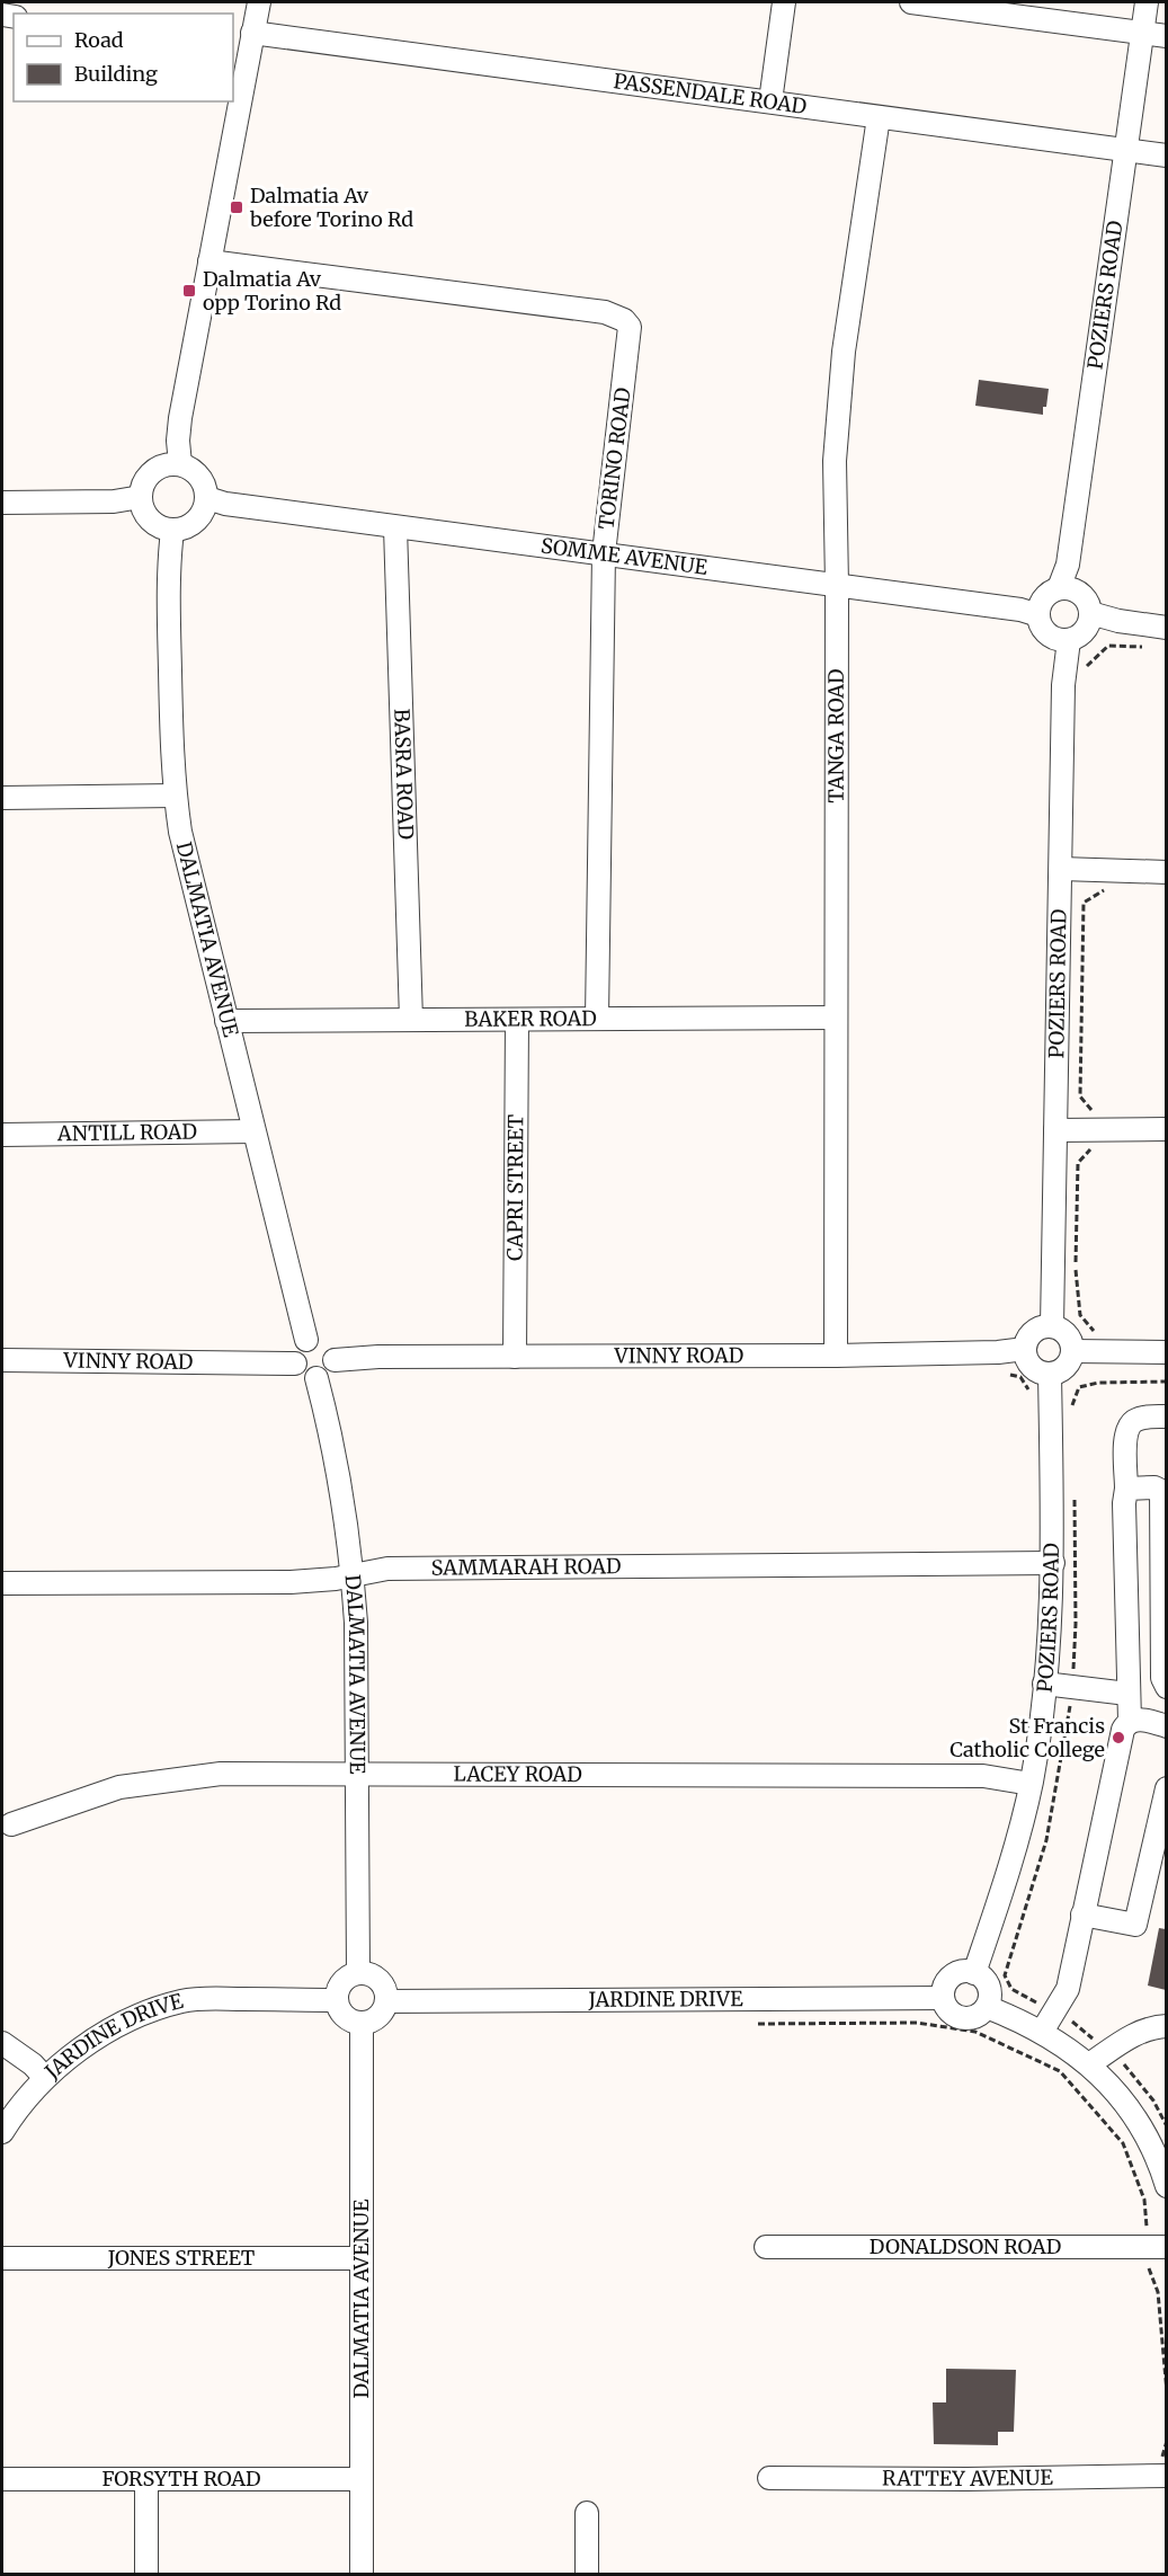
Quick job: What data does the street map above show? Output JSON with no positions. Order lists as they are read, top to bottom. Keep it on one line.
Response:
{"streets":{"street":["PASSENDALE ROAD","POZIERS ROAD","TORINO ROAD","SOMME AVENUE","TANGA ROAD","BASRA ROAD","DALMATIA AVENUE","BAKER ROAD","ANTILL ROAD","CAPRI STREET","VINNY ROAD","SAMMARAH ROAD","LACEY ROAD","JARDINE DRIVE","DONALDSON ROAD","JONES STREET","RATTEY AVENUE","FORSYTH ROAD"]},"crossings":[["PASSENDALE ROAD","POZIERS ROAD"],["PASSENDALE ROAD","TANGA ROAD"],["POZIERS ROAD","SOMME AVENUE"],["POZIERS ROAD","VINNY ROAD"],["POZIERS ROAD","SAMMARAH ROAD"],["POZIERS ROAD","LACEY ROAD"],["POZIERS ROAD","JARDINE DRIVE"],["TORINO ROAD","SOMME AVENUE"],["TORINO ROAD","BAKER ROAD"],["SOMME AVENUE","TANGA ROAD"],["SOMME AVENUE","BASRA ROAD"],["SOMME AVENUE","DALMATIA AVENUE"],["TANGA ROAD","BAKER ROAD"],["TANGA ROAD","VINNY ROAD"],["BASRA ROAD","BAKER ROAD"],["DALMATIA AVENUE","BAKER ROAD"],["DALMATIA AVENUE","ANTILL ROAD"],["DALMATIA AVENUE","VINNY ROAD"],["DALMATIA AVENUE","SAMMARAH ROAD"],["DALMATIA AVENUE","LACEY ROAD"],["DALMATIA AVENUE","JARDINE DRIVE"],["DALMATIA AVENUE","JONES STREET"],["DALMATIA AVENUE","FORSYTH ROAD"],["BAKER ROAD","CAPRI STREET"],["CAPRI STREET","VINNY ROAD"]],"places":{"transit":["Dalmatia Av before Torino Rd","Dalmatia Av opp Torino Rd"],"other":["St Francis Catholic College"]},"legend":["Road","Building"]}
